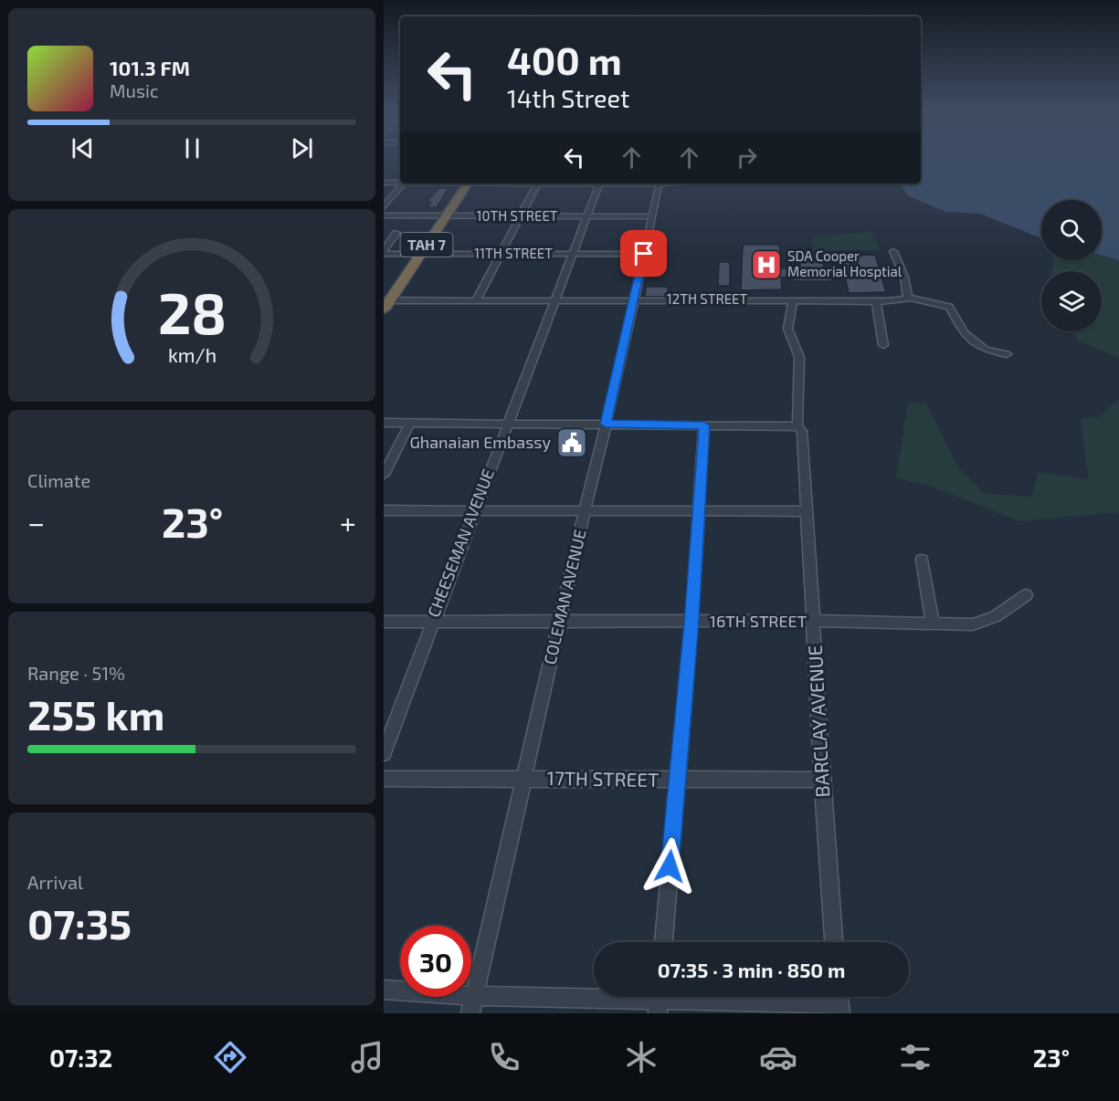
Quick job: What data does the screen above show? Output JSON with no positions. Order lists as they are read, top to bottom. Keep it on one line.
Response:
{"streets":{"highway":["TAH 7"],"street":["10TH STREET","11TH STREET","12TH STREET","CHEESEMAN AVENUE","COLEMAN AVENUE","16TH STREET","BARCLAY AVENUE","17TH STREET"]},"crossings":[["10TH STREET","TAH 7"],["10TH STREET","CHEESEMAN AVENUE"],["10TH STREET","COLEMAN AVENUE"],["TAH 7","11TH STREET"],["TAH 7","12TH STREET"],["11TH STREET","CHEESEMAN AVENUE"],["11TH STREET","COLEMAN AVENUE"],["12TH STREET","CHEESEMAN AVENUE"],["12TH STREET","COLEMAN AVENUE"],["12TH STREET","BARCLAY AVENUE"],["CHEESEMAN AVENUE","16TH STREET"],["COLEMAN AVENUE","16TH STREET"],["COLEMAN AVENUE","17TH STREET"],["16TH STREET","BARCLAY AVENUE"],["BARCLAY AVENUE","17TH STREET"]],"places":{"hospital":["SDA Cooper Memorial Hosptial"],"public building":["Ghanaian Embassy"]},"page":{"turn":["400 m","14th Street"],"song":["101.3 FM","Music"],"tile":["Climate",["Range · 51%","255 km"],["Arrival","07:35"]],"heat":["−","23°","+"],"limit":"30","trip":"07:35 · 3 min · 850 m","tabs":["07:32","23°"],"gauge":["28","km/h"]}}
